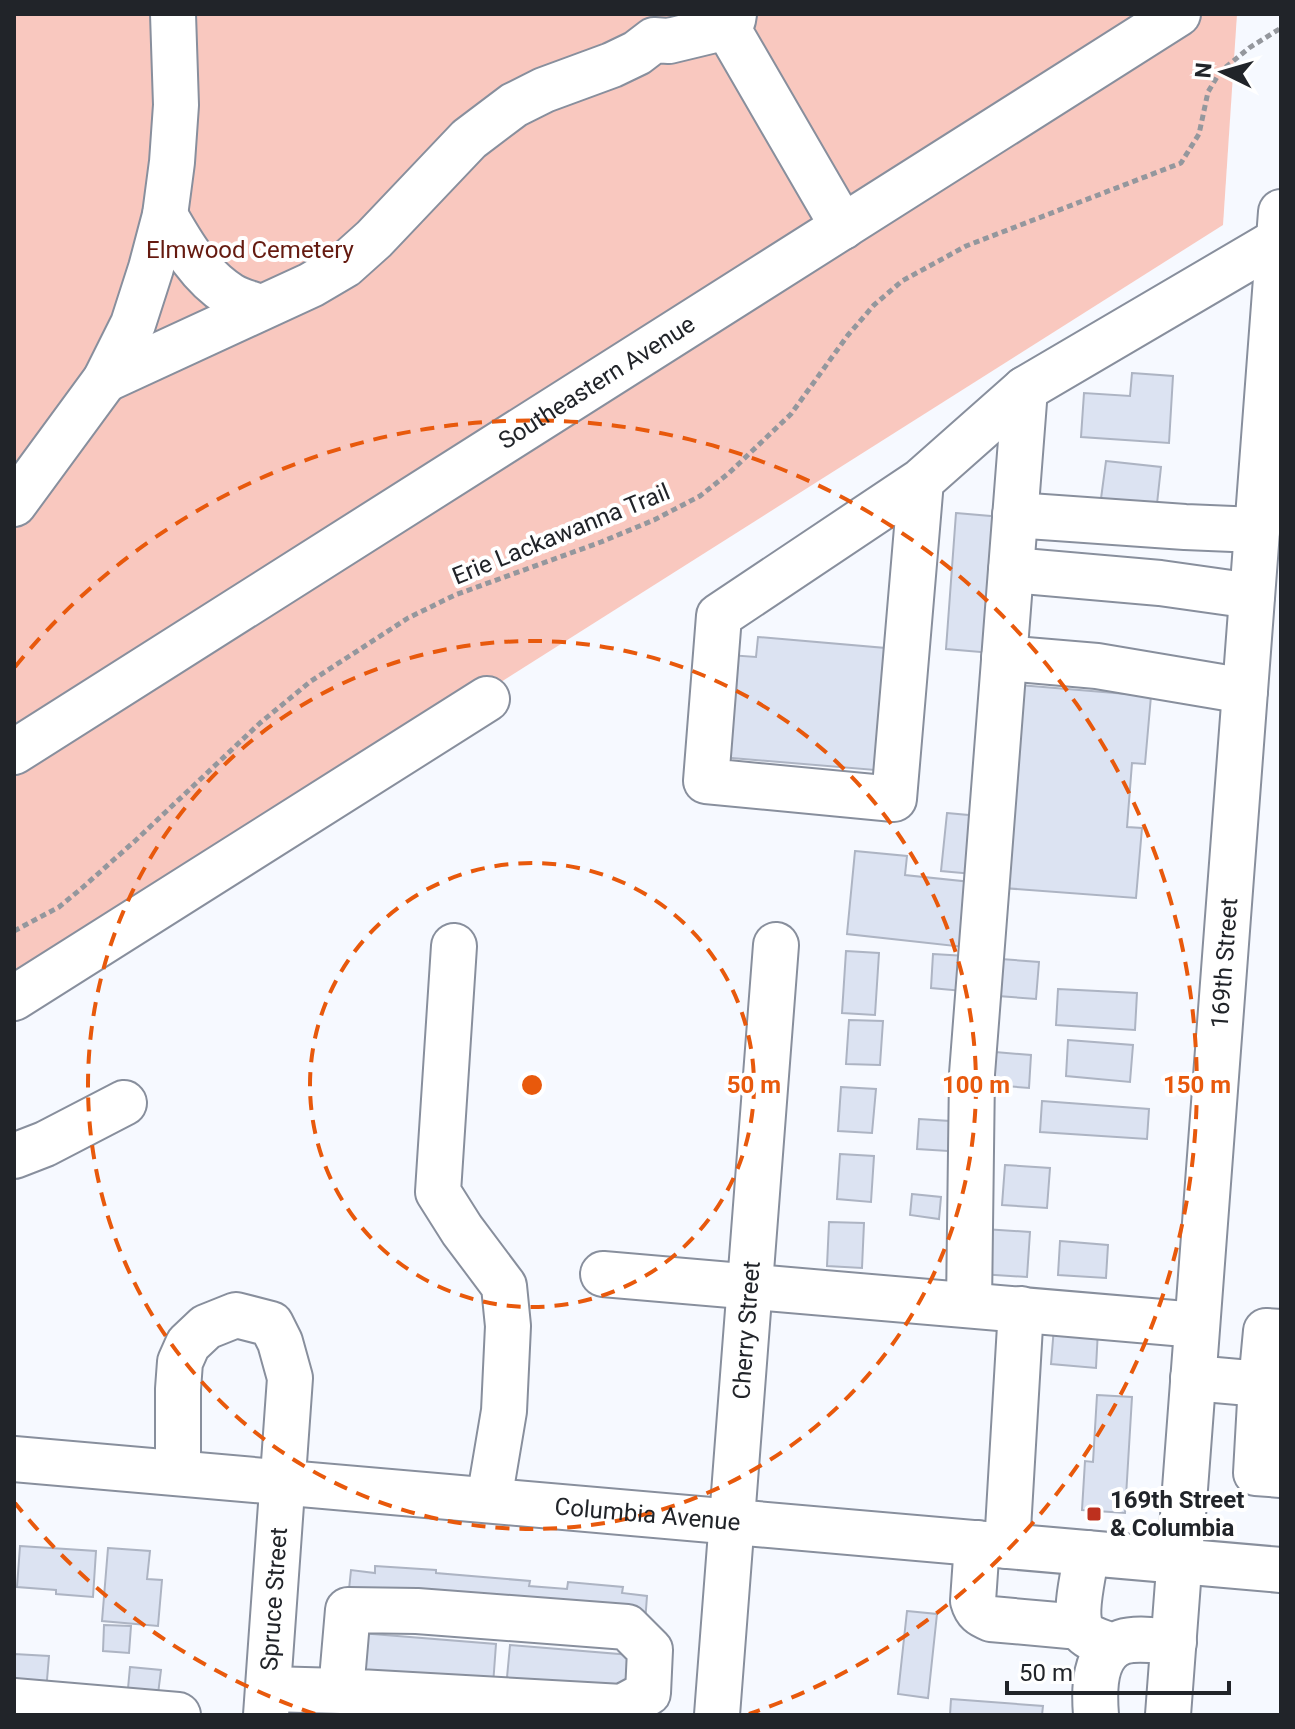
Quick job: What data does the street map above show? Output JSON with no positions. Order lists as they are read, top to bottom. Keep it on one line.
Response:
{"streets":{"street":["Southeastern Avenue","169th Street","Cherry Street","Columbia Avenue","Spruce Street"],"path":["Erie Lackawanna Trail"]},"crossings":[["169th Street","Columbia Avenue"],["Cherry Street","Columbia Avenue"],["Columbia Avenue","Spruce Street"]],"parks":["Elmwood Cemetery"],"places":{"transit":["169th Street & Columbia"]},"scale_bar":"50 m","north":"left","rings":["50 m","100 m","150 m"]}
